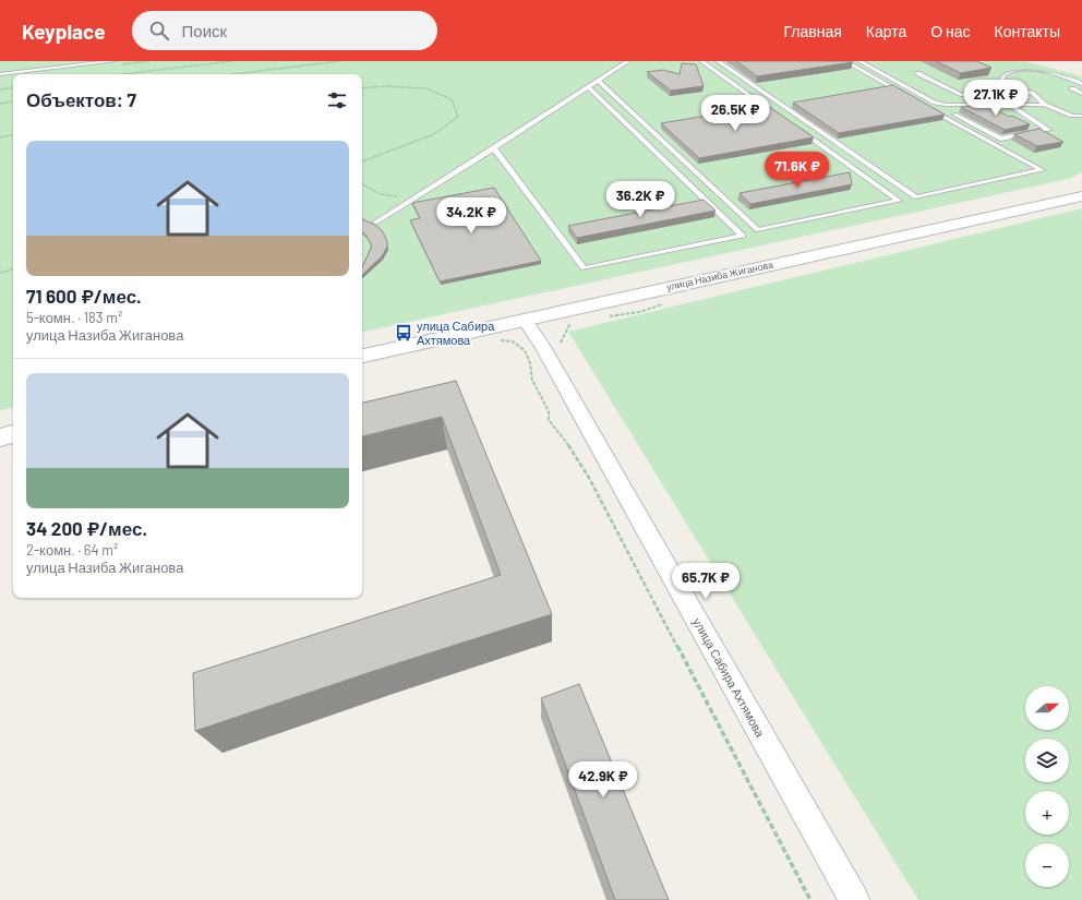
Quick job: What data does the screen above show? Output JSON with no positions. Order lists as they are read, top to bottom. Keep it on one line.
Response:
{"streets":{"street":["улица Назиба Жиганова","улица Сабира Ахтямова"]},"crossings":[["улица Назиба Жиганова","улица Сабира Ахтямова"]],"places":{"bus stop":["улица Сабира Ахтямова"]},"north":"right","page":{"header":"Keyplace","search":"Поиск","nav":["Главная","Карта","О нас","Контакты"],"heading":"Объектов: 7","price":["27.1K ₽","26.5K ₽","71.6K ₽","36.2K ₽","34.2K ₽","65.7K ₽","42.9K ₽"],"list":[{"name":"71 600 ₽/мес.","note":"5-комн. · 183 m² · улица Назиба Жиганова"},{"name":"34 200 ₽/мес.","note":"2-комн. · 64 m² · улица Назиба Жиганова"}],"map_buttons":["+","−"]}}
